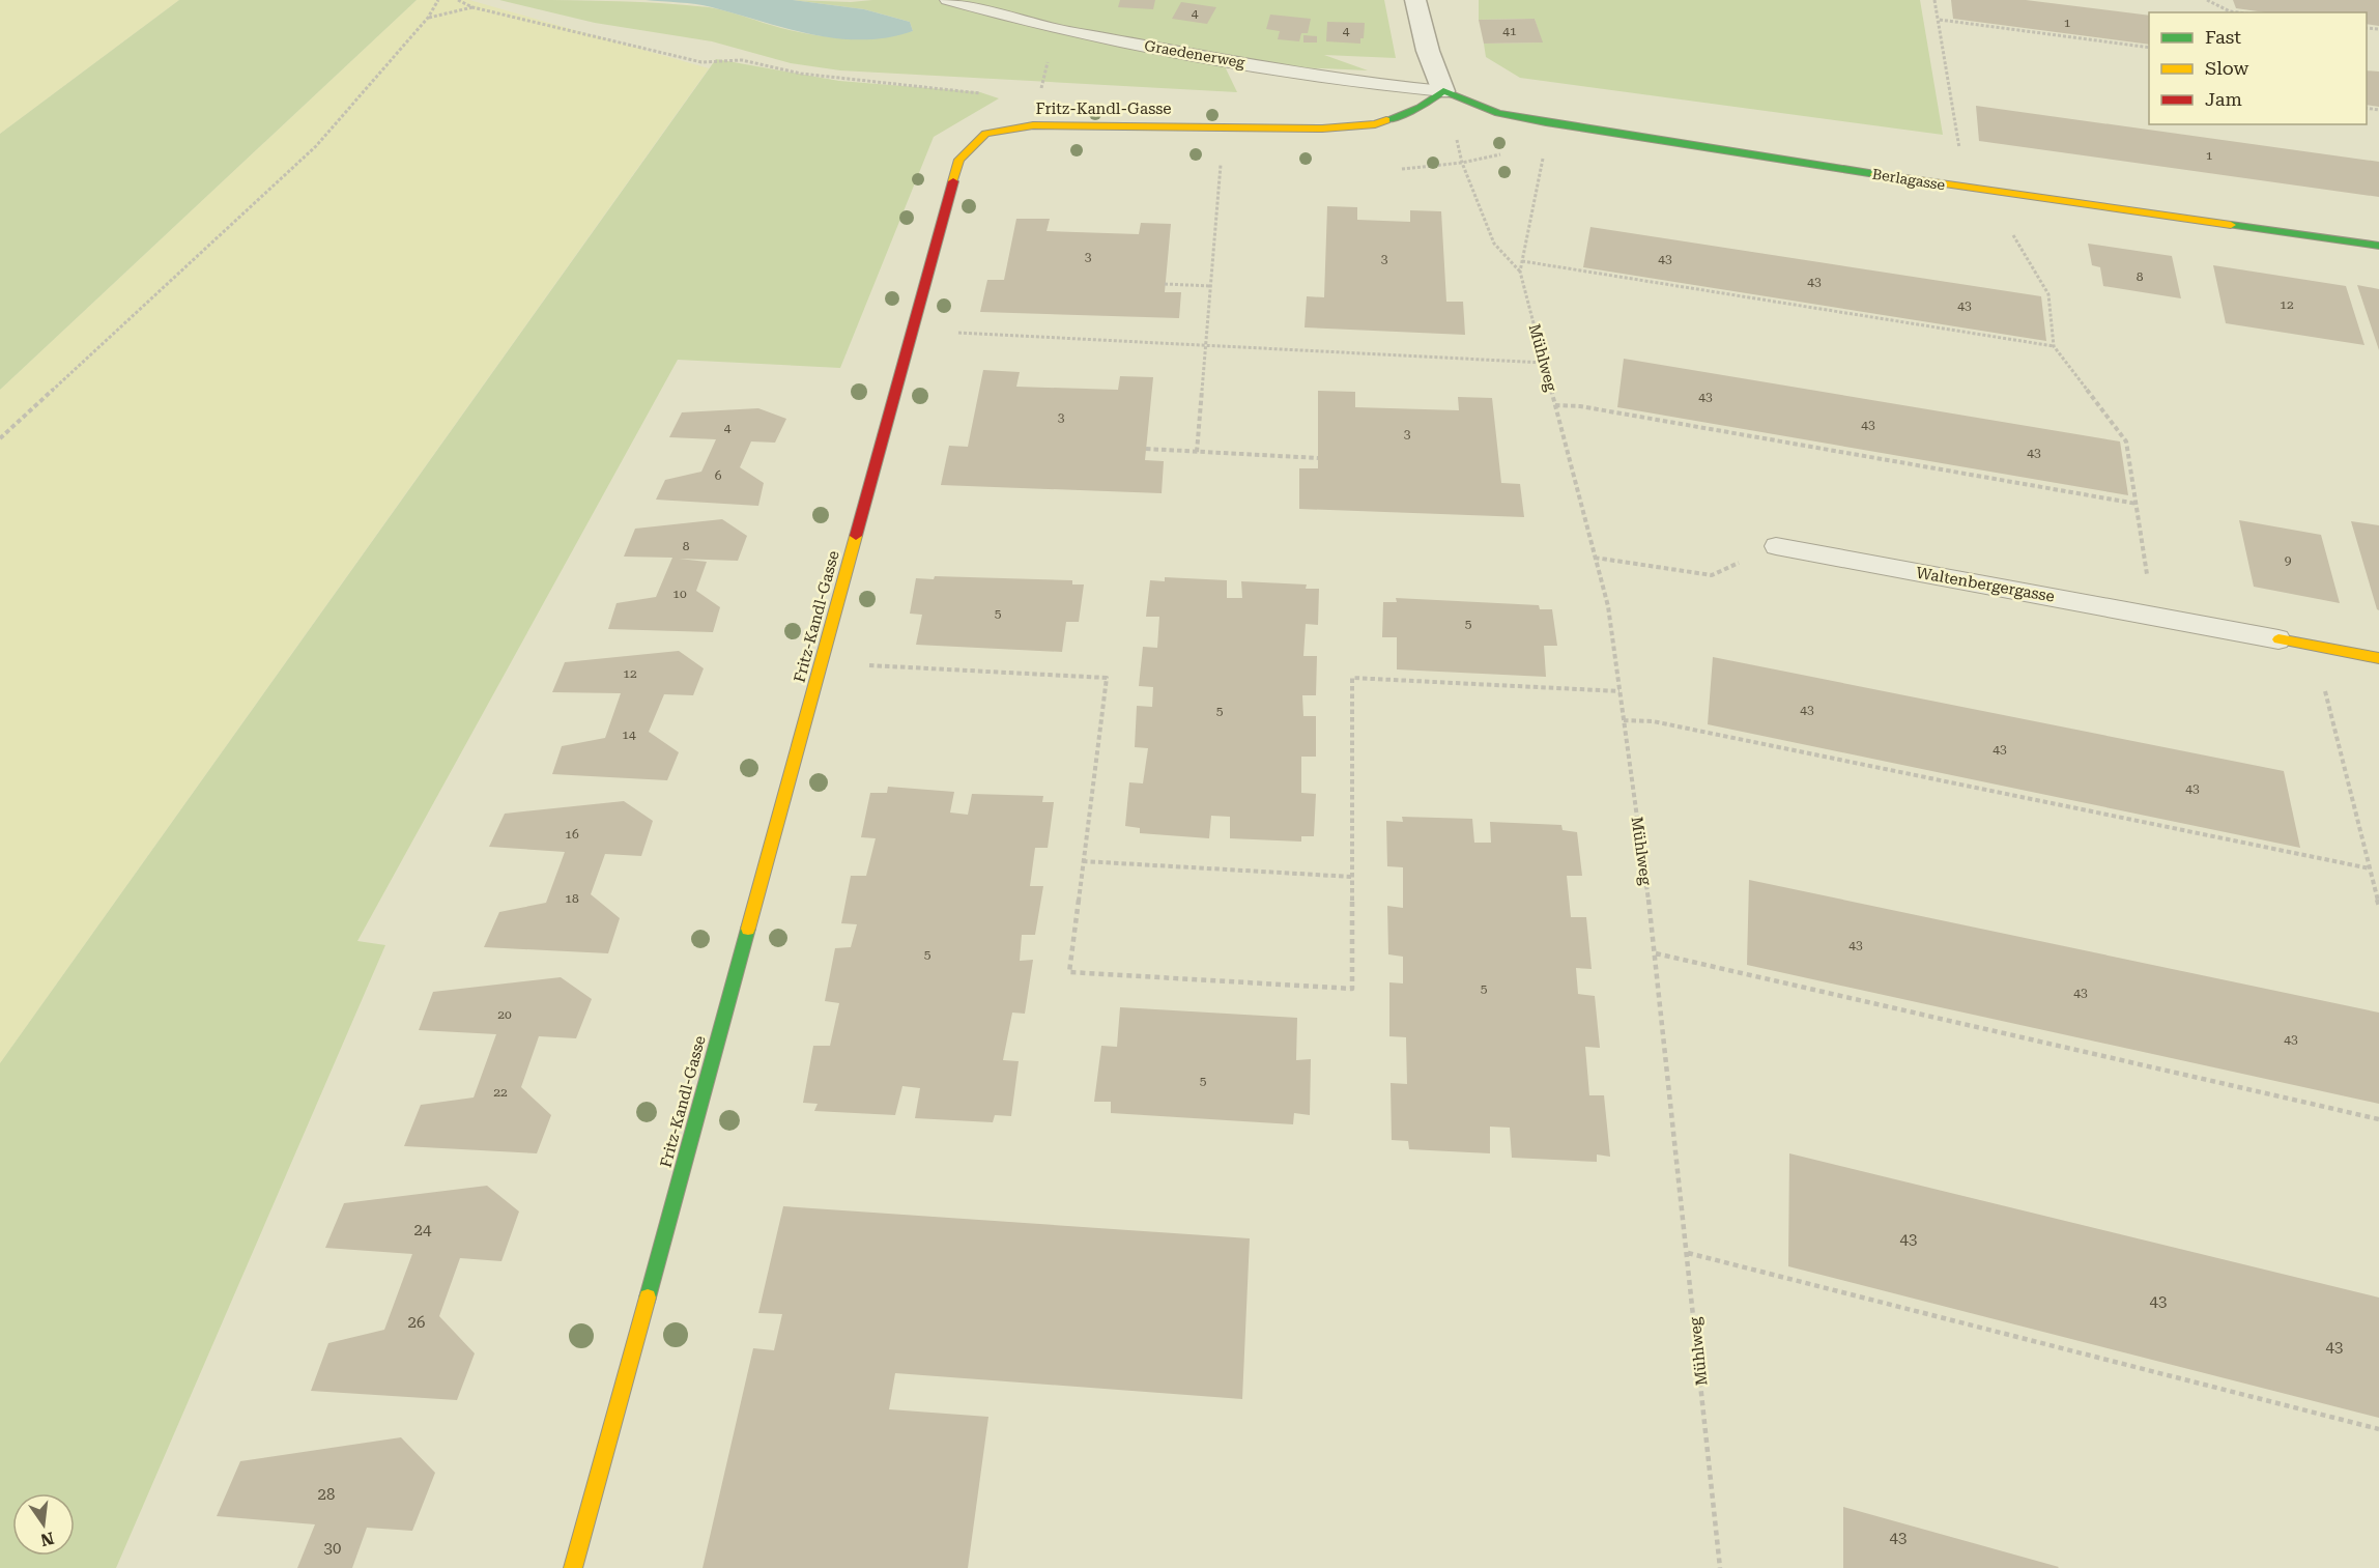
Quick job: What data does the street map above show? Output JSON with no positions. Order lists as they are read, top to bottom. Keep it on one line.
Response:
{"streets":{"street":["Fritz-Kandl-Gasse","Berlagasse","Waltenbergergasse"],"lane":["Graedenerweg"],"path":["Mühlweg"]},"crossings":[["Graedenerweg","Fritz-Kandl-Gasse"],["Graedenerweg","Berlagasse"],["Fritz-Kandl-Gasse","Berlagasse"]],"house_numbers":["4","1","4","41","1","3","3","43","8","43","12","43","43","3","43","4","3","43","6","8","9","10","5","5","12","43","5","14","43","43","16","18","43","5","5","43","20","43","5","22","24","43","43","26","43","28","43","30"],"legend":["Fast","Slow","Jam"],"north":"bottom"}
